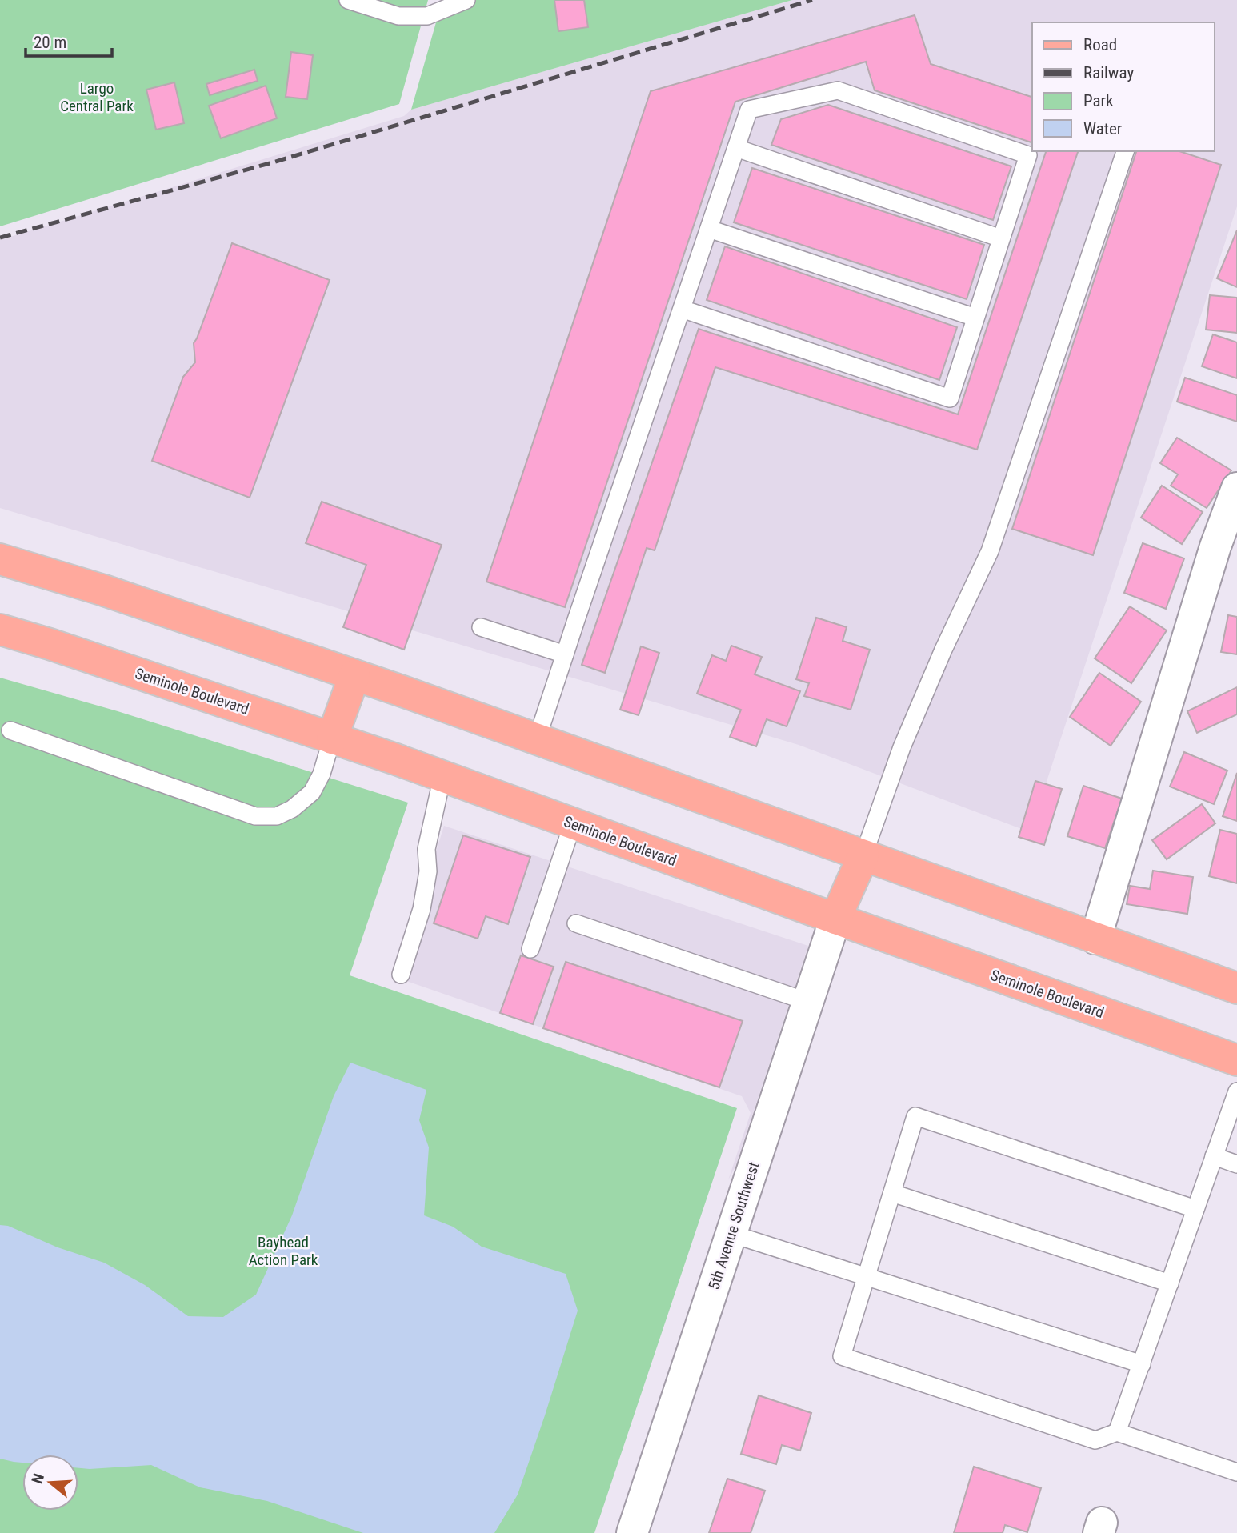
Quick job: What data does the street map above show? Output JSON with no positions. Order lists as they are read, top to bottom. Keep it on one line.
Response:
{"streets":{"main road":["Seminole Boulevard"],"street":["5th Avenue Southwest"]},"crossings":[["Seminole Boulevard","5th Avenue Southwest"]],"parks":["Largo Central Park","Bayhead Action Park"],"legend":["Road","Railway","Park","Water"],"scale_bar":"20 m","north":"left"}
